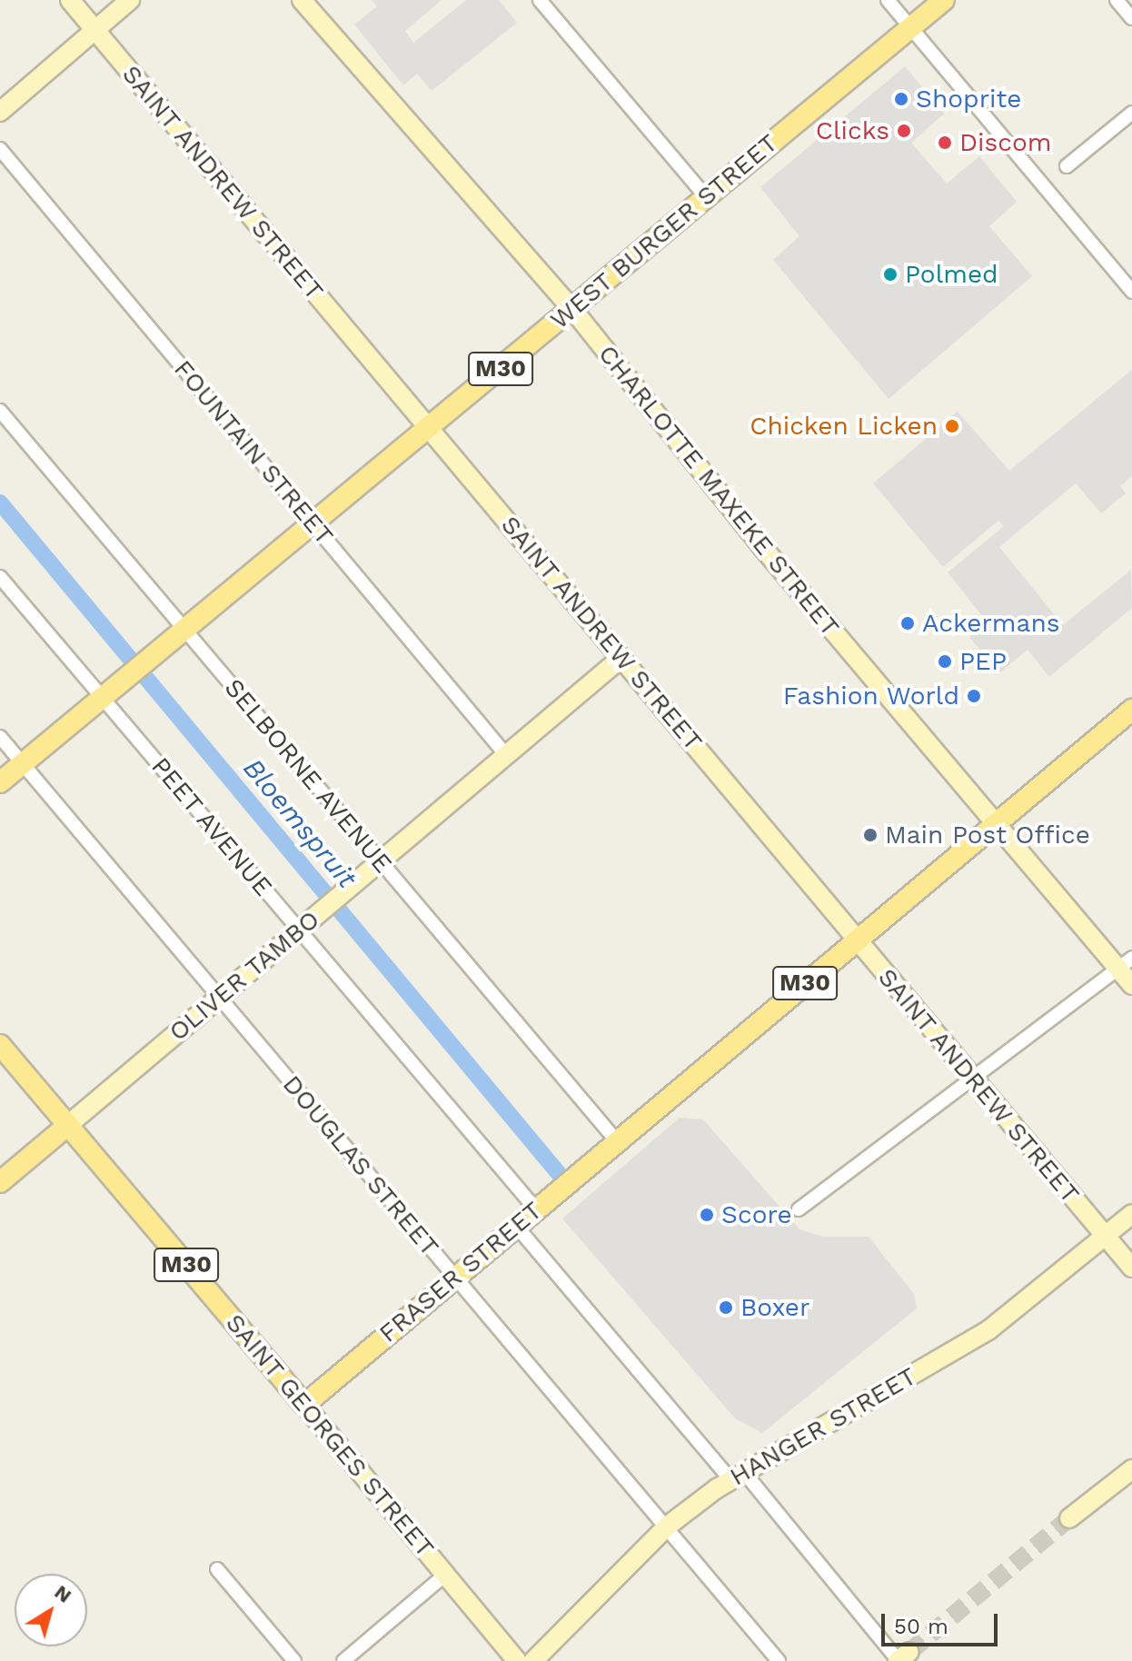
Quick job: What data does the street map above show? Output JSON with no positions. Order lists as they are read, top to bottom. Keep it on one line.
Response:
{"streets":{"main road":["WEST BURGER STREET","M30","OLIVER TAMBO","FRASER STREET","SAINT GEORGES STREET"],"street":["SAINT ANDREW STREET","FOUNTAIN STREET","CHARLOTTE MAXEKE STREET","SELBORNE AVENUE","PEET AVENUE","DOUGLAS STREET","HANGER STREET"]},"crossings":[["SAINT ANDREW STREET","WEST BURGER STREET"],["SAINT ANDREW STREET","M30"],["SAINT ANDREW STREET","OLIVER TAMBO"],["SAINT ANDREW STREET","HANGER STREET"],["WEST BURGER STREET","M30"],["WEST BURGER STREET","FOUNTAIN STREET"],["WEST BURGER STREET","CHARLOTTE MAXEKE STREET"],["WEST BURGER STREET","SELBORNE AVENUE"],["WEST BURGER STREET","PEET AVENUE"],["M30","CHARLOTTE MAXEKE STREET"],["M30","SELBORNE AVENUE"],["M30","PEET AVENUE"],["M30","DOUGLAS STREET"],["M30","FRASER STREET"],["FOUNTAIN STREET","OLIVER TAMBO"],["SELBORNE AVENUE","OLIVER TAMBO"],["SELBORNE AVENUE","FRASER STREET"],["PEET AVENUE","OLIVER TAMBO"],["PEET AVENUE","FRASER STREET"],["OLIVER TAMBO","DOUGLAS STREET"],["OLIVER TAMBO","SAINT GEORGES STREET"],["DOUGLAS STREET","FRASER STREET"],["DOUGLAS STREET","HANGER STREET"],["FRASER STREET","SAINT GEORGES STREET"]],"water":["Bloemspruit"],"places":["Shoprite","Clicks","Discom","Polmed","Chicken Licken","Ackermans","PEP","Fashion World","Main Post Office","Score","Boxer"],"scale_bar":"50 m","north":"top right"}
